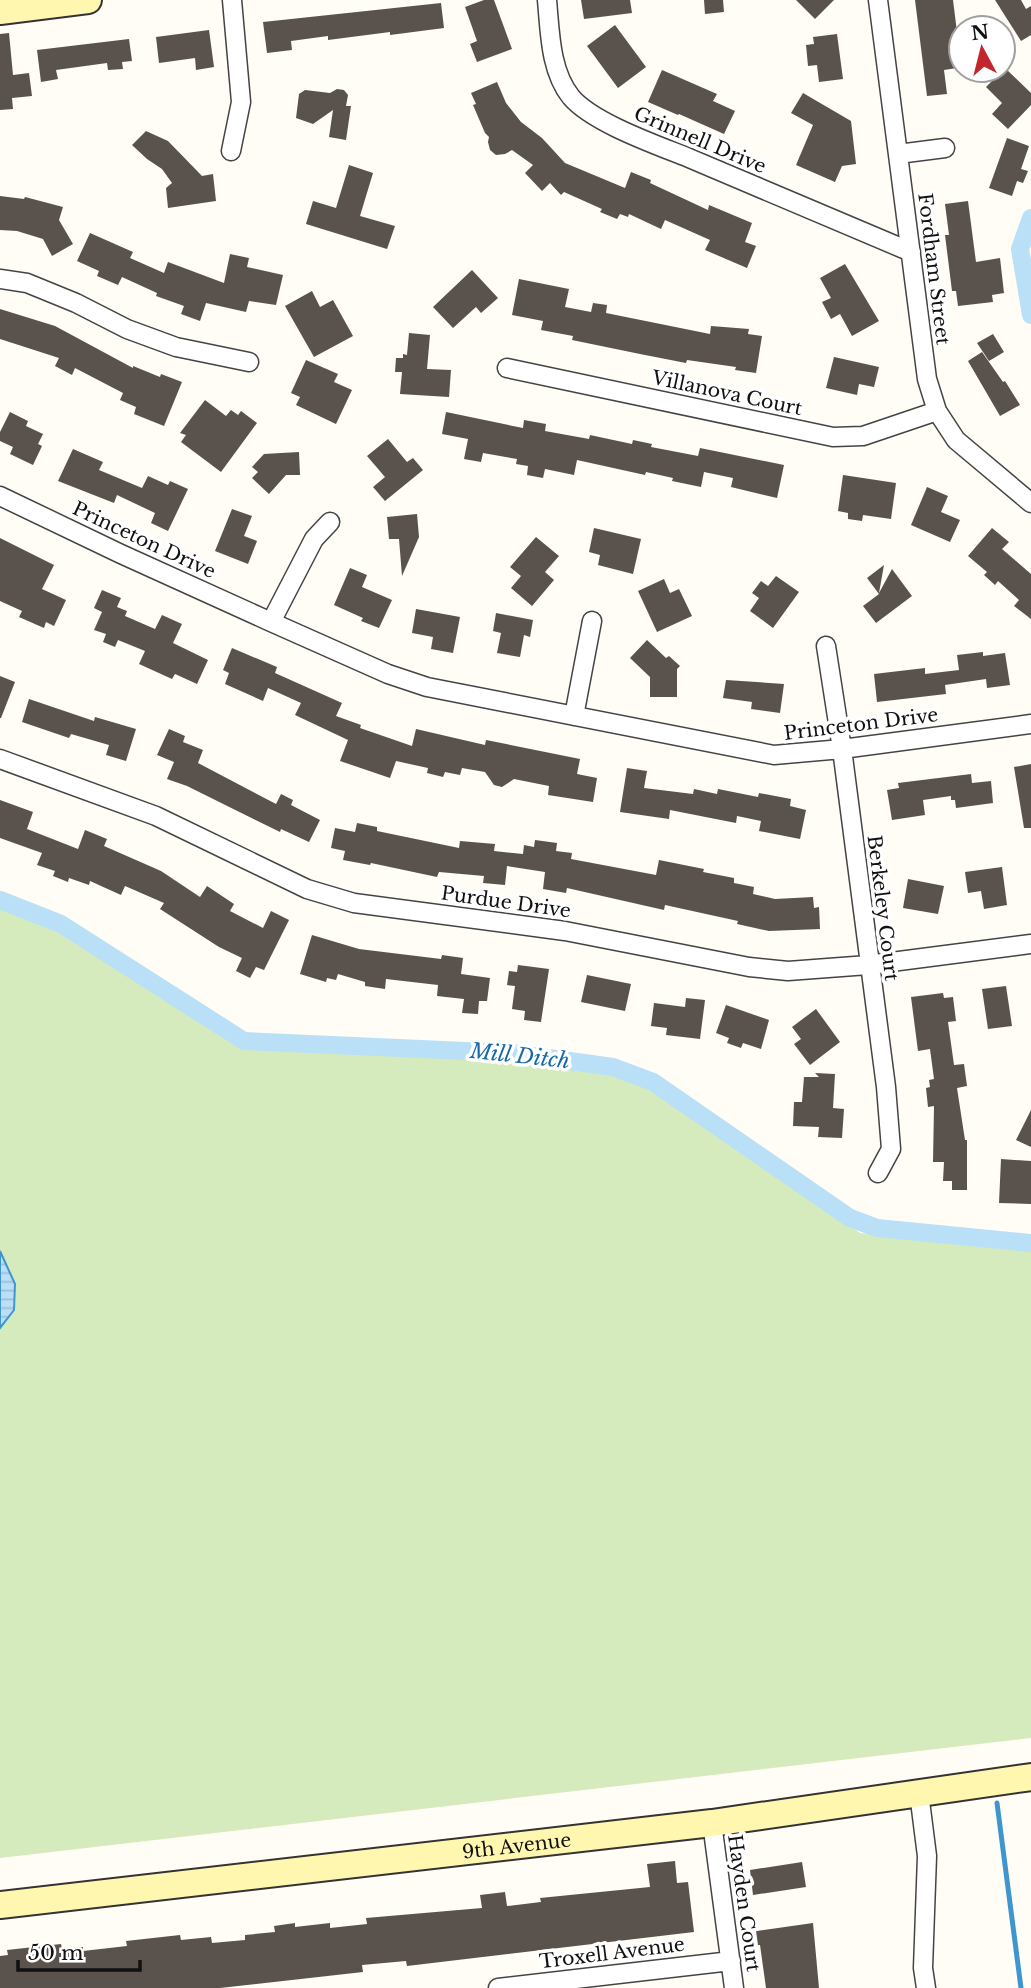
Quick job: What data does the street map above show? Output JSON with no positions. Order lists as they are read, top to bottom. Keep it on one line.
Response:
{"streets":{"main road":["9th Avenue"],"street":["Grinnell Drive","Fordham Street","Villanova Court","Princeton Drive","Purdue Drive","Berkeley Court","Hayden Court","Troxell Avenue"]},"crossings":[["Grinnell Drive","Fordham Street"],["Fordham Street","Villanova Court"],["Princeton Drive","Berkeley Court"],["Purdue Drive","Berkeley Court"],["9th Avenue","Hayden Court"],["Hayden Court","Troxell Avenue"]],"water":["Mill Ditch"],"scale_bar":"50 m","north":"top"}
